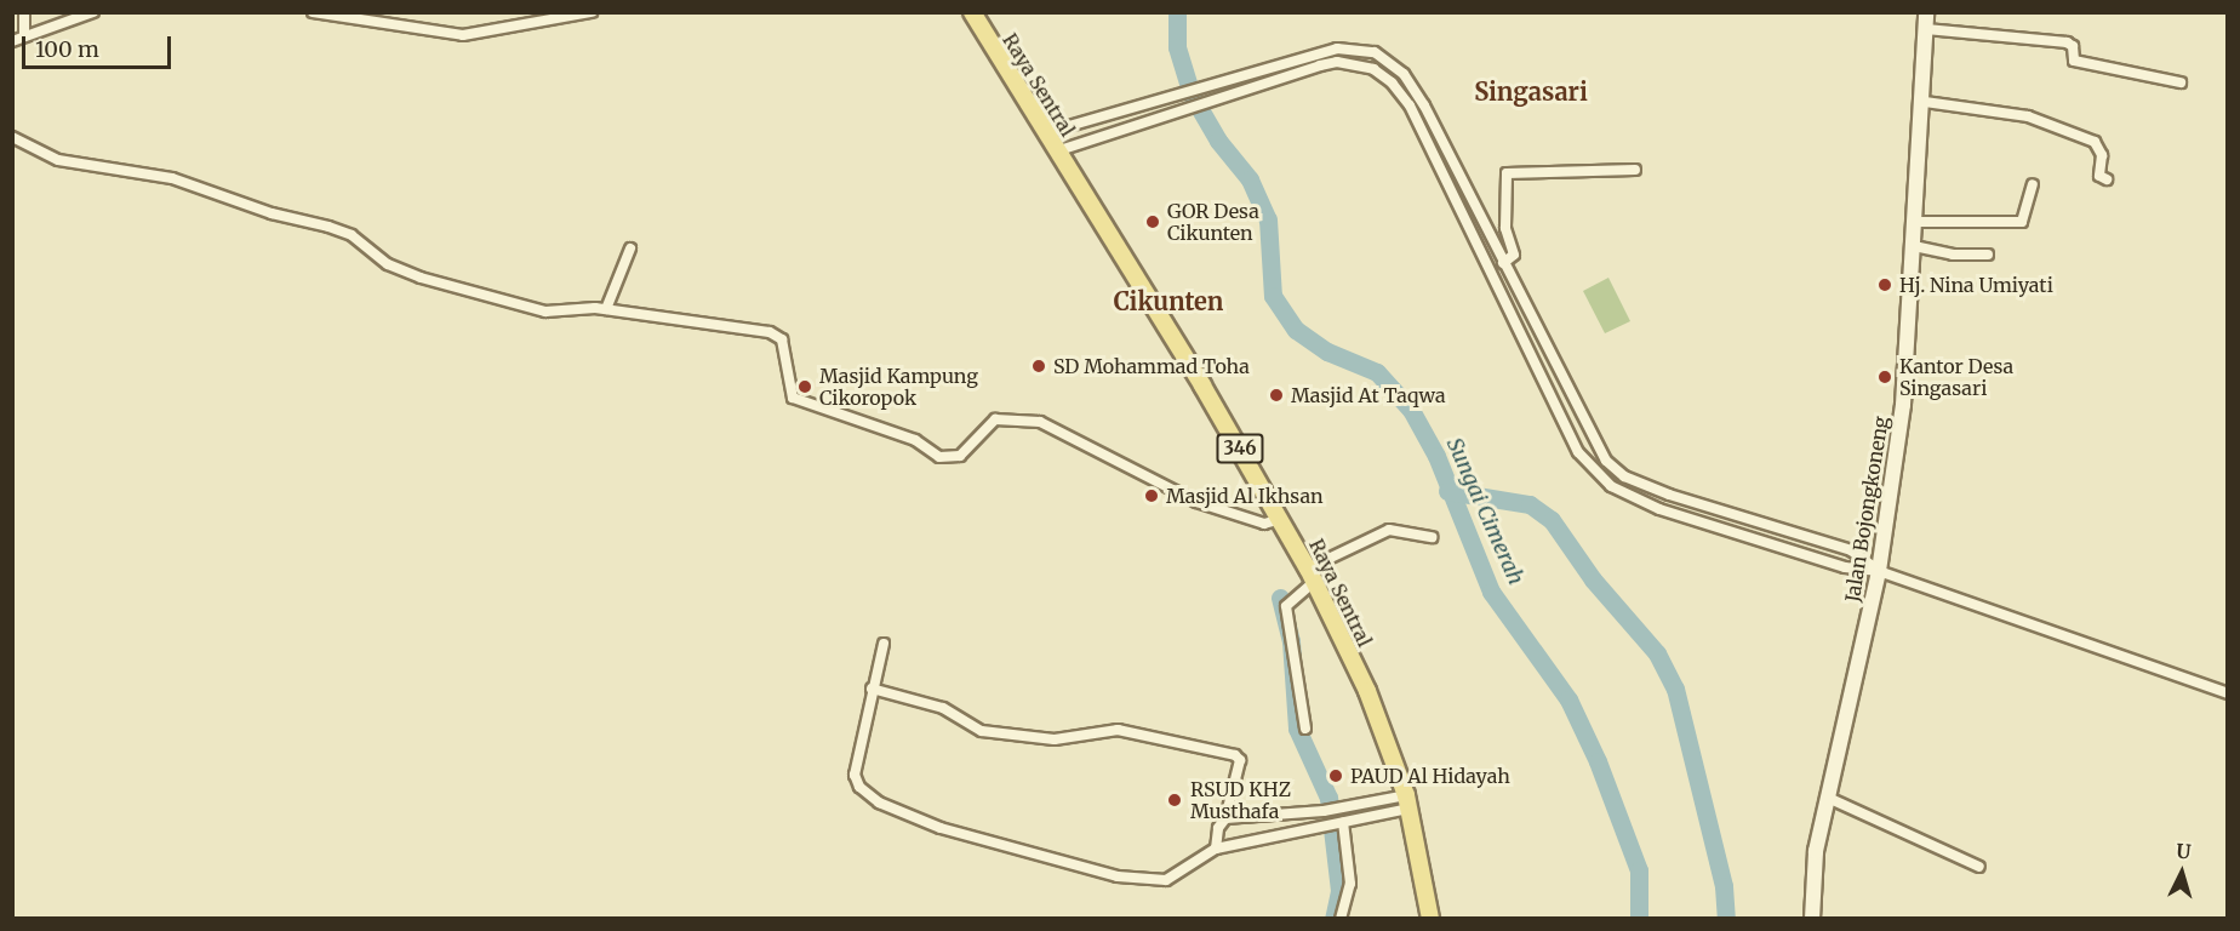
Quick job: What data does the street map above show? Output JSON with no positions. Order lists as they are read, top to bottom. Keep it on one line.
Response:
{"streets":{"main road":["Raya Sentral","346","Jalan Bojongkoneng"]},"districts":["Singasari","Cikunten"],"water":["Sungai Cimerah"],"places":["GOR Desa Cikunten","Hj. Nina Umiyati","SD Mohammad Toha","Kantor Desa Singasari","Masjid Kampung Cikoropok","Masjid At Taqwa","Masjid Al Ikhsan","PAUD Al Hidayah","RSUD KHZ Musthafa"],"scale_bar":"100 m","north":"top"}
